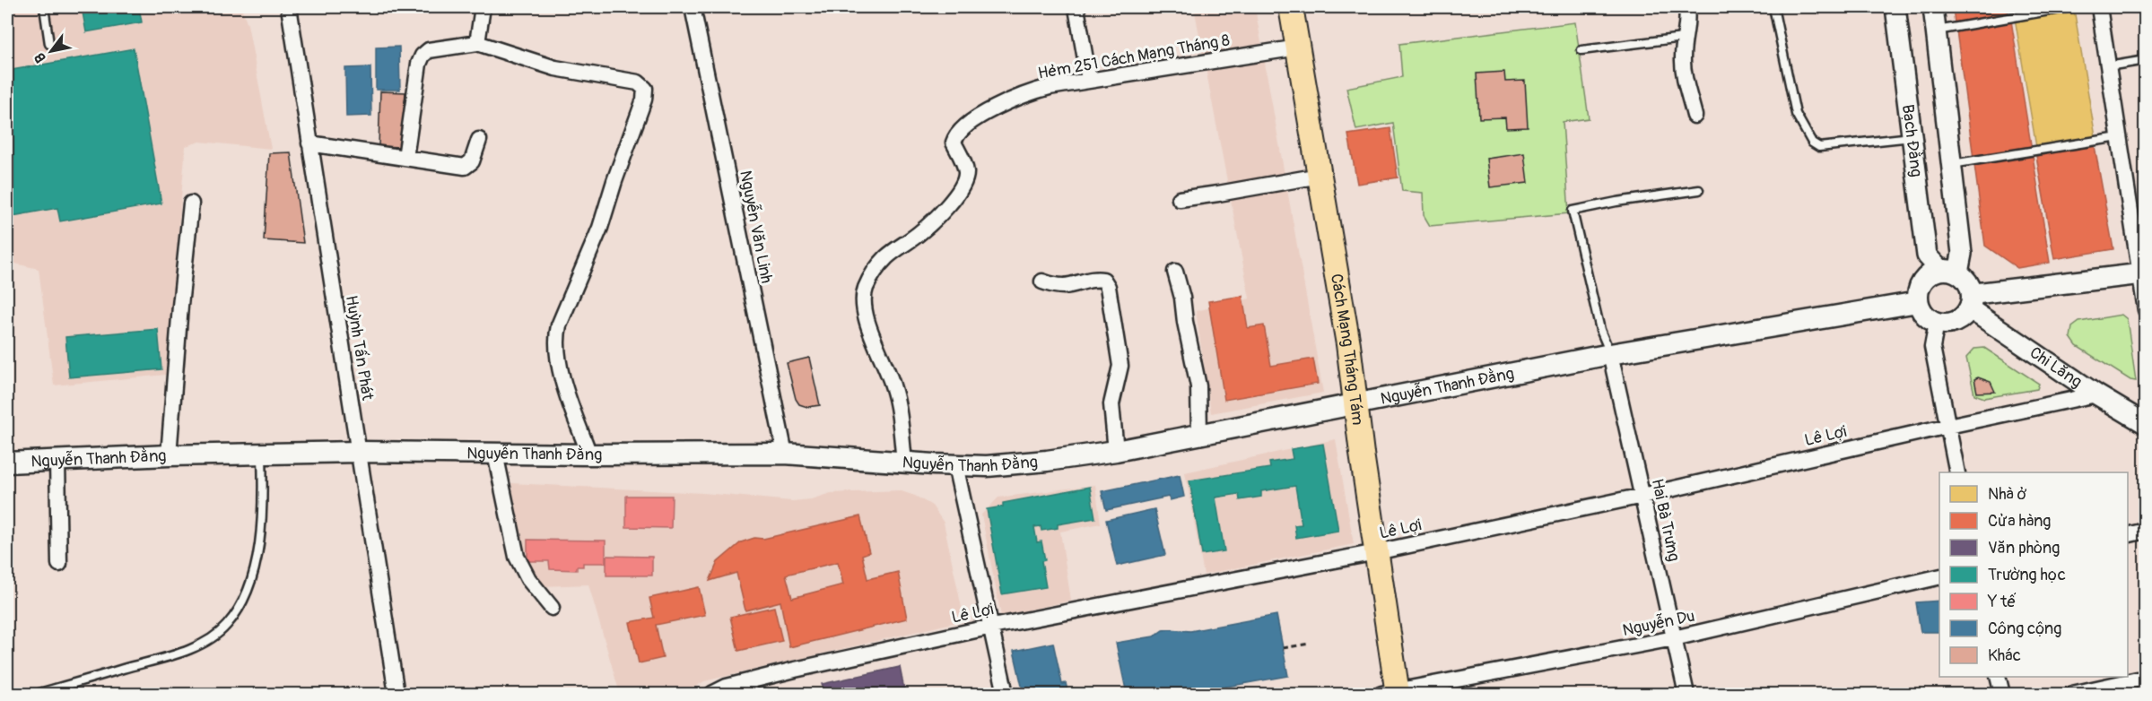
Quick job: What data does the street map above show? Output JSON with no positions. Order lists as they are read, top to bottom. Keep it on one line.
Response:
{"streets":{"main road":["Cách Mạng Tháng Tám","Nguyễn Thanh Đằng"],"street":["Hẻm 251 Cách Mạng Tháng 8","Bạch Đằng","Nguyễn Văn Linh","Huỳnh Tấn Phát","Chi Lăng","Lê Lợi","Hai Bà Trưng","Nguyễn Du"]},"crossings":[["Hẻm 251 Cách Mạng Tháng 8","Cách Mạng Tháng Tám"],["Hẻm 251 Cách Mạng Tháng 8","Nguyễn Thanh Đằng"],["Bạch Đằng","Chi Lăng"],["Bạch Đằng","Nguyễn Thanh Đằng"],["Nguyễn Văn Linh","Nguyễn Thanh Đằng"],["Huỳnh Tấn Phát","Nguyễn Thanh Đằng"],["Cách Mạng Tháng Tám","Nguyễn Thanh Đằng"],["Cách Mạng Tháng Tám","Lê Lợi"],["Cách Mạng Tháng Tám","Nguyễn Du"],["Chi Lăng","Nguyễn Thanh Đằng"],["Chi Lăng","Lê Lợi"],["Nguyễn Thanh Đằng","Hai Bà Trưng"],["Lê Lợi","Hai Bà Trưng"],["Hai Bà Trưng","Nguyễn Du"]],"legend":["Nhà ở","Cửa hàng","Văn phòng","Trường học","Y tế","Công cộng","Khác"],"north":"bottom left"}
